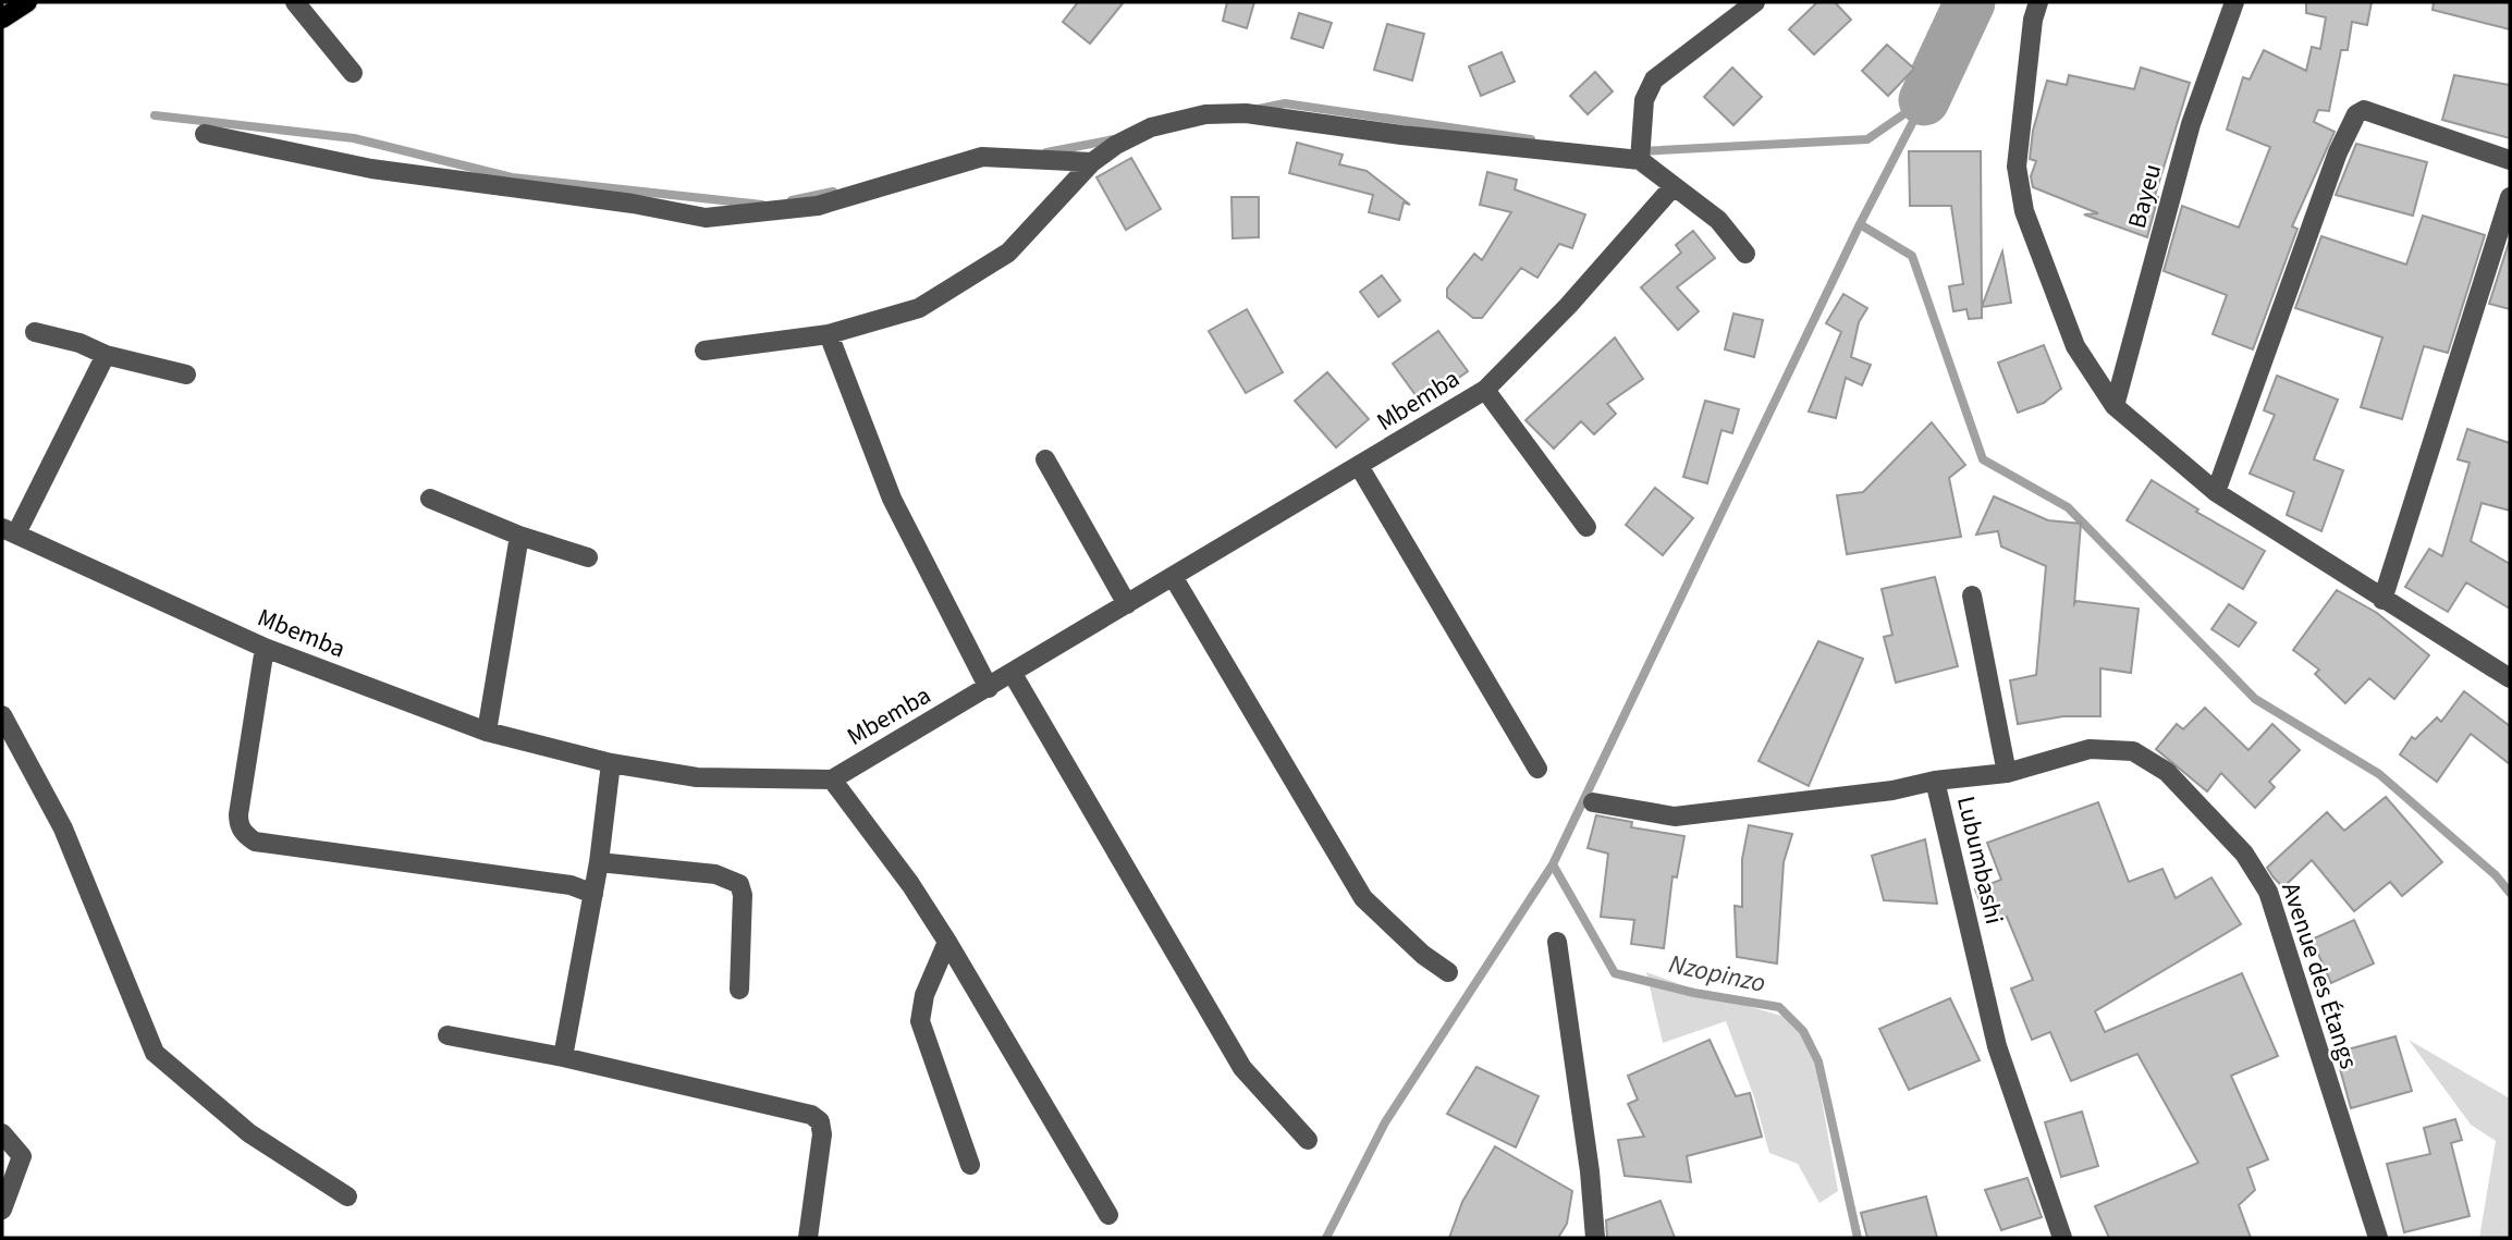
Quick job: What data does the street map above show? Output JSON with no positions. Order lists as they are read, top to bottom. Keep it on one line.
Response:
{"streets":{"street":["Bayeu","Mbemba","Lubumbashi","Avenue des Étangs"]},"crossings":[["Lubumbashi","Avenue des Étangs"]],"water":["Nzopinzo"]}
